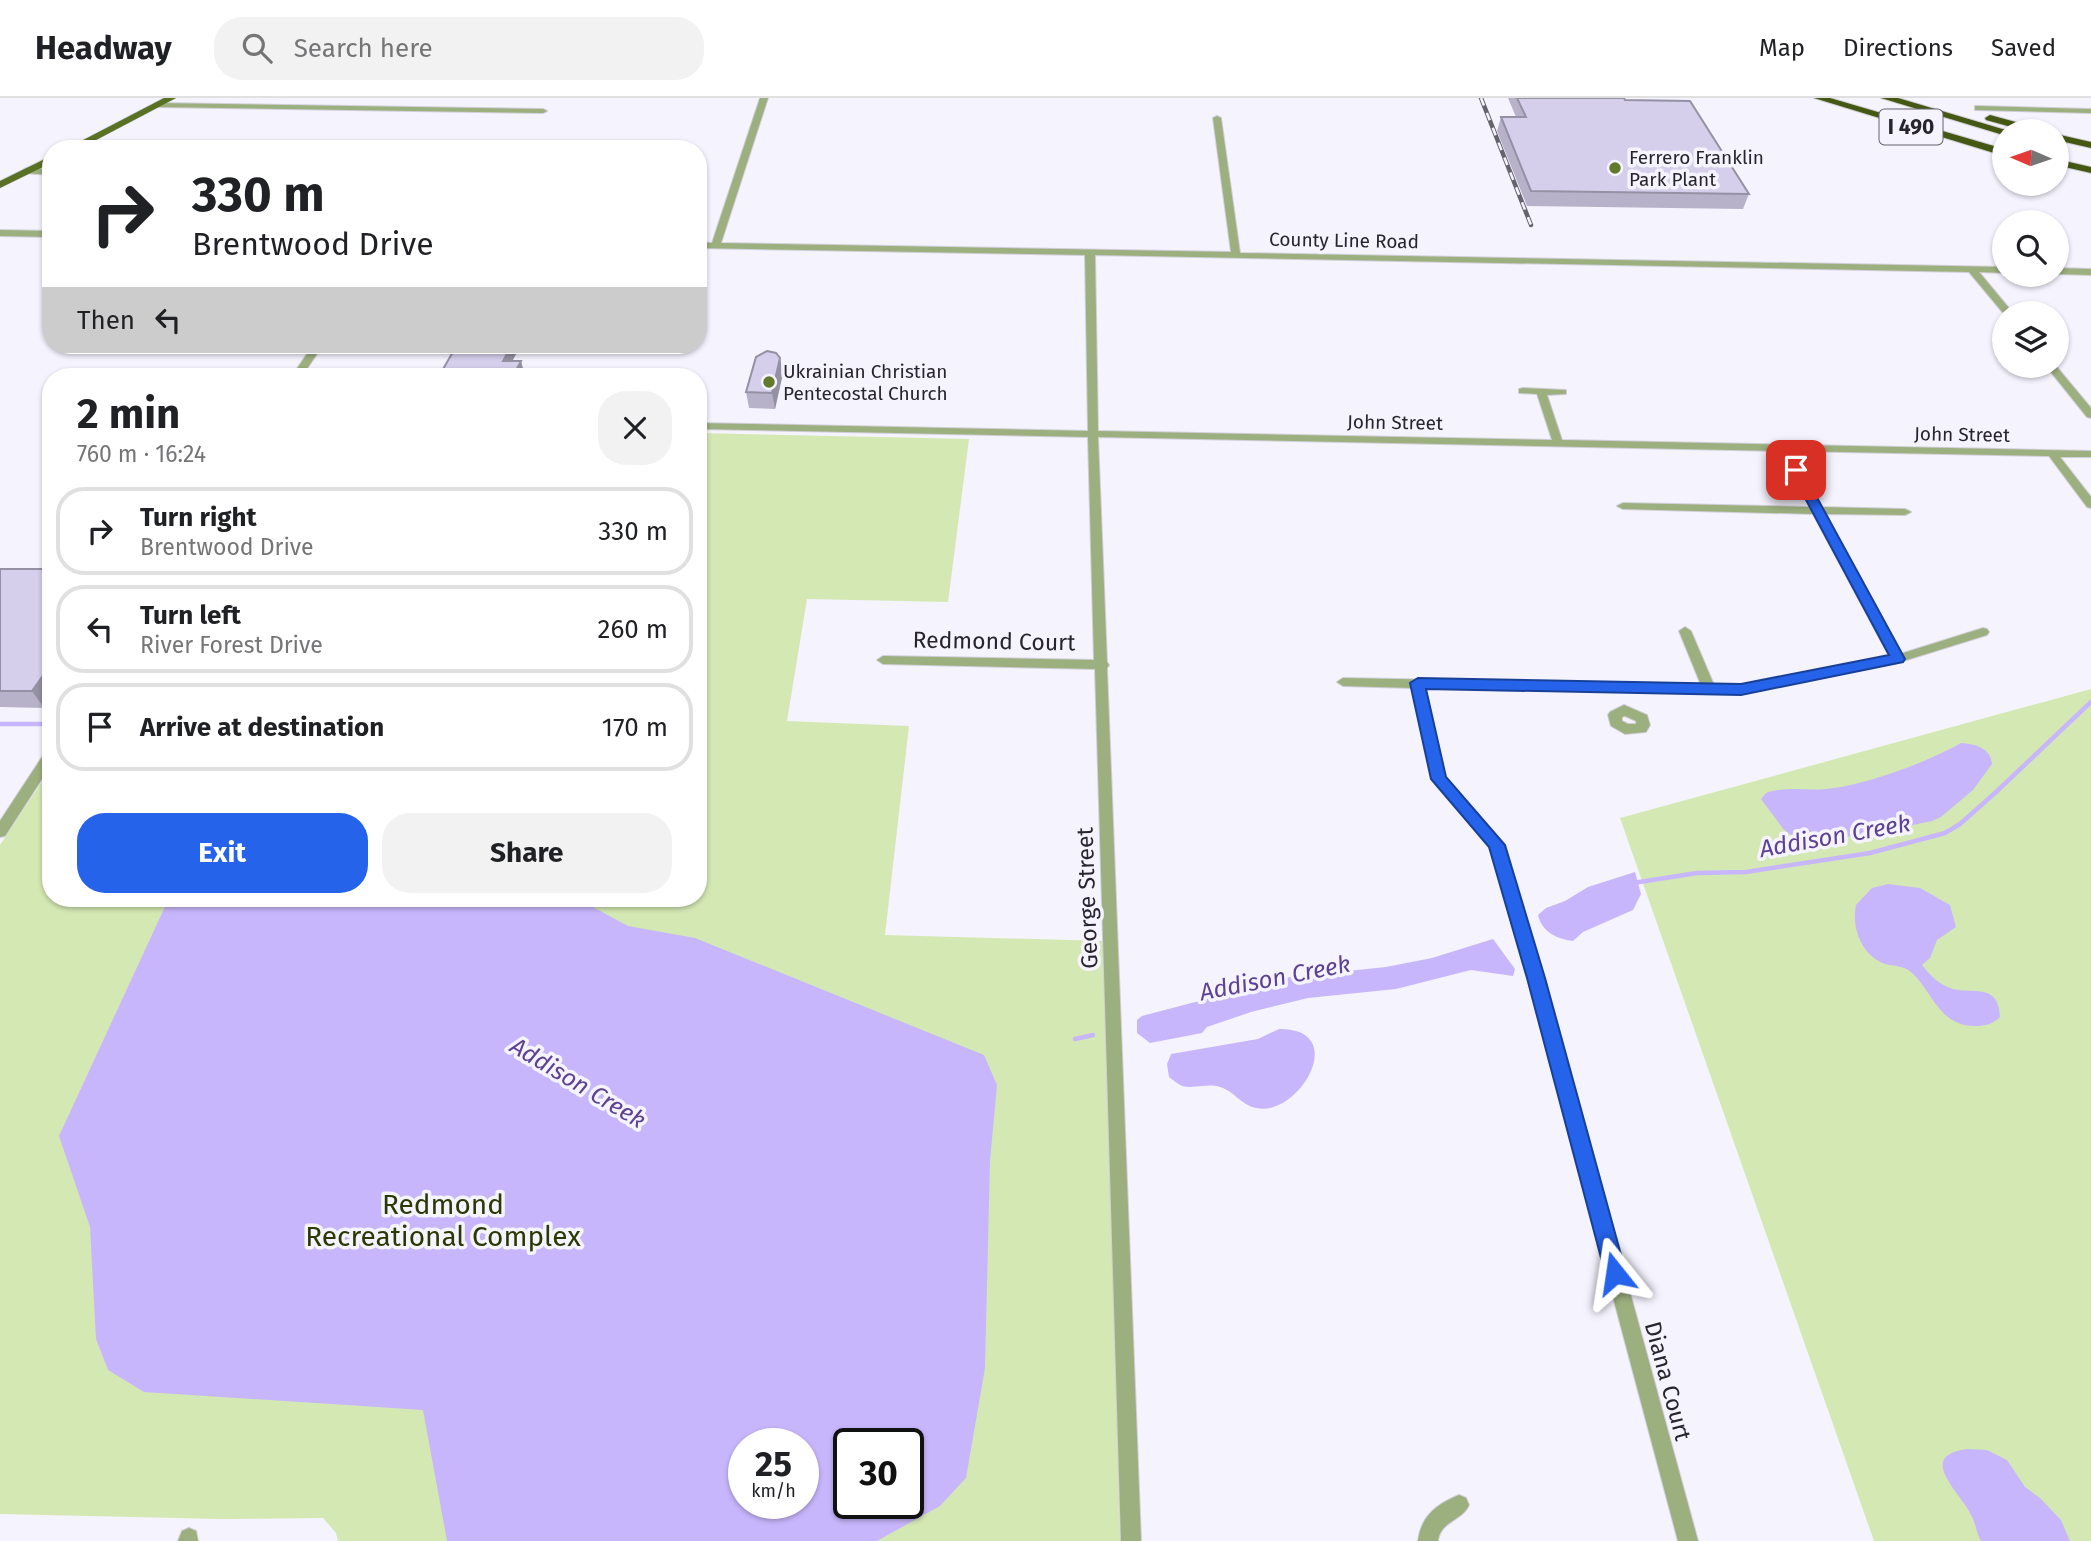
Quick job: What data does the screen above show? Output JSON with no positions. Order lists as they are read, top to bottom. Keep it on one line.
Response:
{"streets":{"highway":["I 490"],"street":["County Line Road","John Street","Redmond Court","George Street","Diana Court"]},"crossings":[["County Line Road","George Street"],["John Street","George Street"],["Redmond Court","George Street"]],"water":["Addison Creek"],"parks":["Redmond Recreational Complex"],"places":["Ferrero Franklin Park Plant","Ukrainian Christian Pentecostal Church"],"north":"left","page":{"header":"Headway","search":"Search here","nav":["Map","Directions","Saved"],"turn":["330 m","Brentwood Drive"],"then":"Then","heading":["2 min","760 m · 16:24"],"list":[{"name":"Turn right","note":"Brentwood Drive","value":"330 m"},{"name":"Turn left","note":"River Forest Drive","value":"260 m"},{"name":"Arrive at destination","value":"170 m"}],"buttons":["Exit","Share"],"speed":"25 km/h","limit":"30"}}
